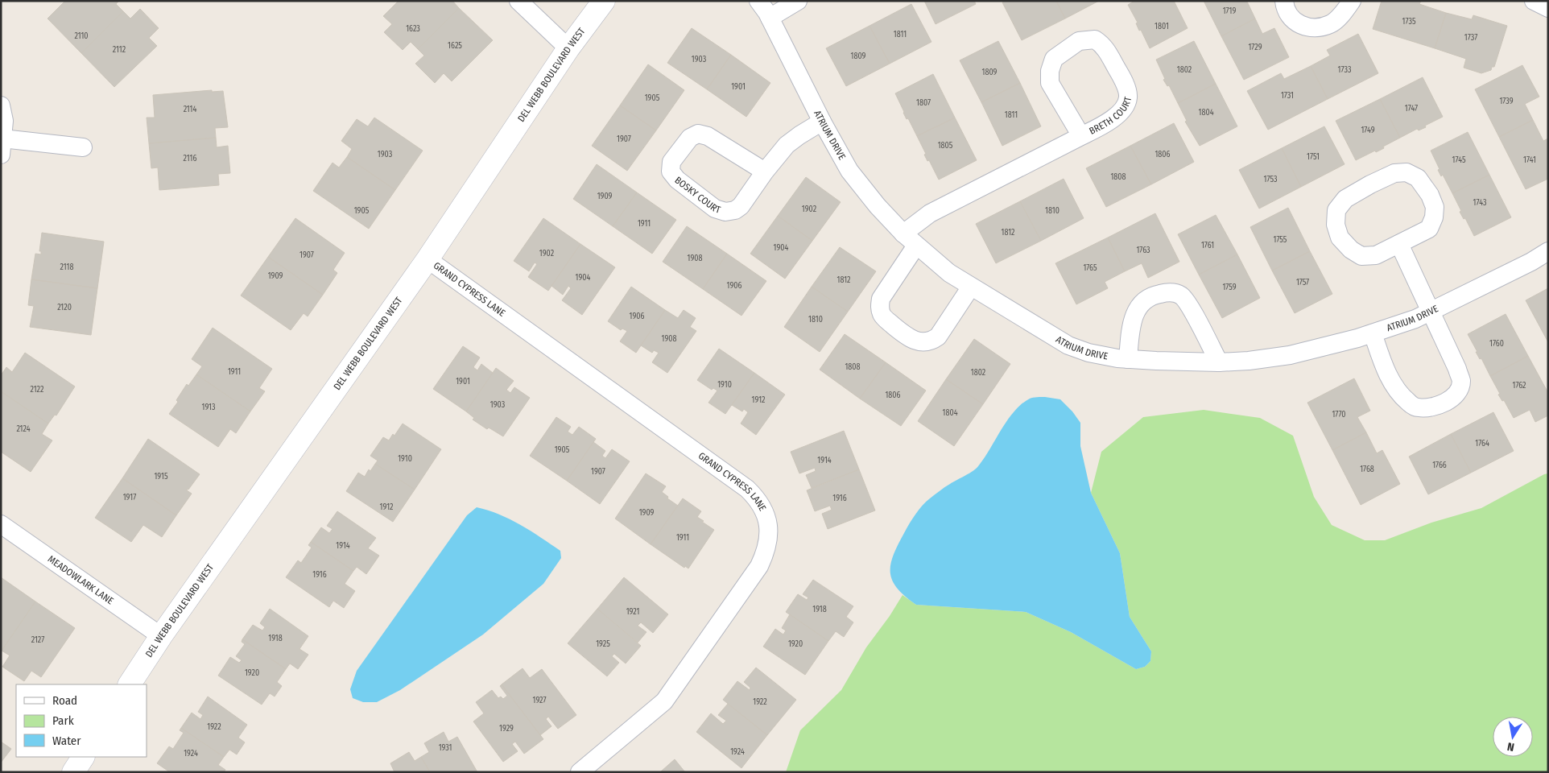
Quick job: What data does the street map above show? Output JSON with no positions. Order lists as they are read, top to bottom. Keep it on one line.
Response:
{"streets":{"street":["DEL WEBB BOULEVARD WEST","BRETH COURT","ATRIUM DRIVE","BOSKY COURT","GRAND CYPRESS LANE","MEADOWLARK LANE"]},"crossings":[["DEL WEBB BOULEVARD WEST","GRAND CYPRESS LANE"],["DEL WEBB BOULEVARD WEST","MEADOWLARK LANE"],["BRETH COURT","ATRIUM DRIVE"],["ATRIUM DRIVE","BOSKY COURT"]],"house_numbers":["1719","1735","1801","1623","1811","2110","1737","1625","1729","2112","1809","1903","1802","1733","1809","1901","1731","1905","1739","1807","1747","2114","1804","1811","1749","1907","1805","1903","1806","1751","2116","1745","1741","1808","1753","1909","1743","1902","1905","1810","1911","1812","1755","1761","1904","1763","1902","1907","1908","2118","1765","1909","1904","1812","1757","1906","1759","2120","1906","1810","1908","1760","1808","1911","1802","1901","1910","1762","2122","1806","1912","1903","1913","1804","1770","2124","1764","1905","1910","1914","1766","1768","1907","1915","1917","1916","1912","1909","1911","1914","1916","1918","1921","1918","2127","1925","1920","1920","1927","1922","1922","1929","1931","1924","1924"],"legend":["Road","Park","Water"],"north":"bottom"}
